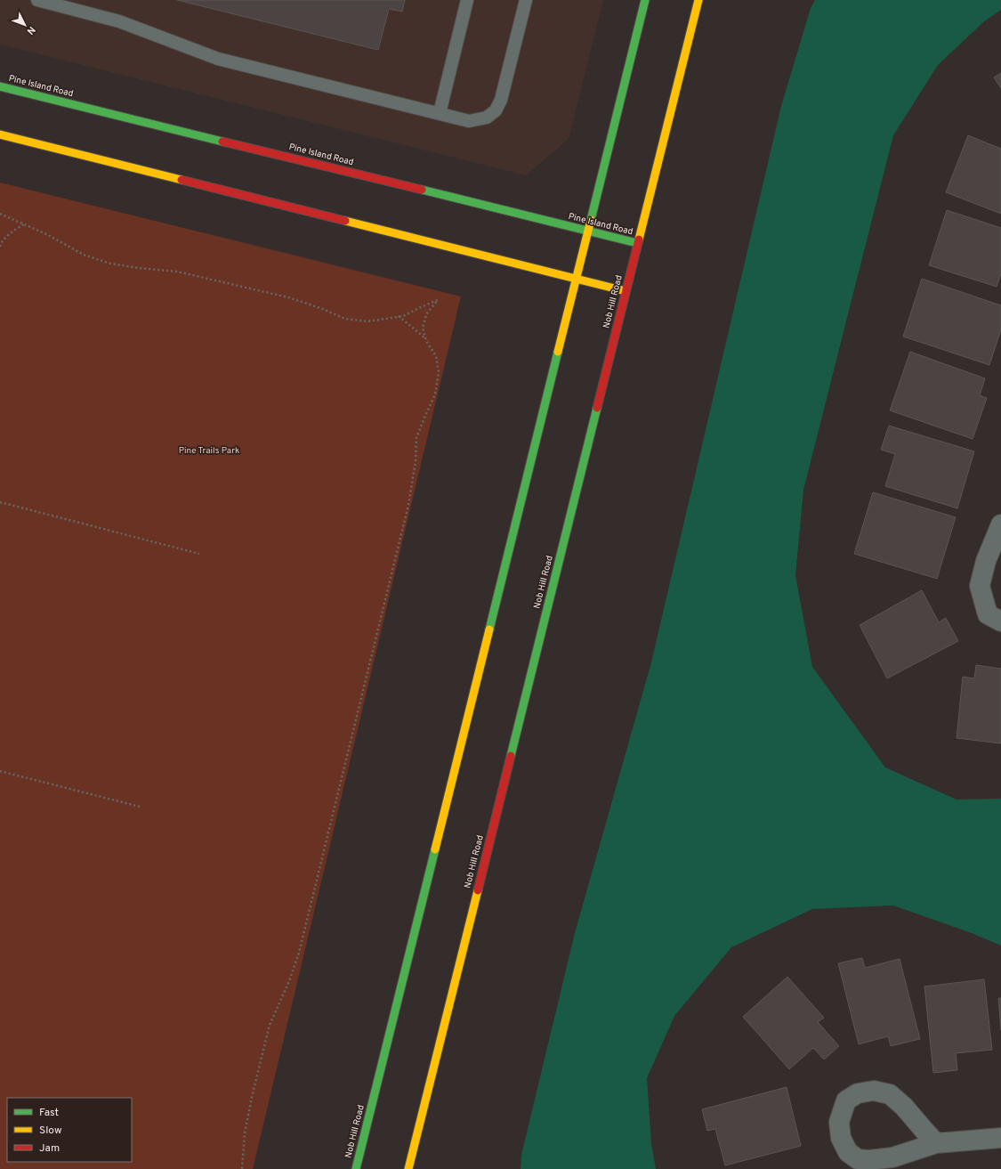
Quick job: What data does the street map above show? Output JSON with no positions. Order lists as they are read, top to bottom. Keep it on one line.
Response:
{"streets":{"main road":["Pine Island Road","Nob Hill Road"]},"crossings":[["Pine Island Road","Nob Hill Road"]],"parks":["Pine Trails Park"],"legend":["Fast","Slow","Jam"],"north":"bottom right"}
